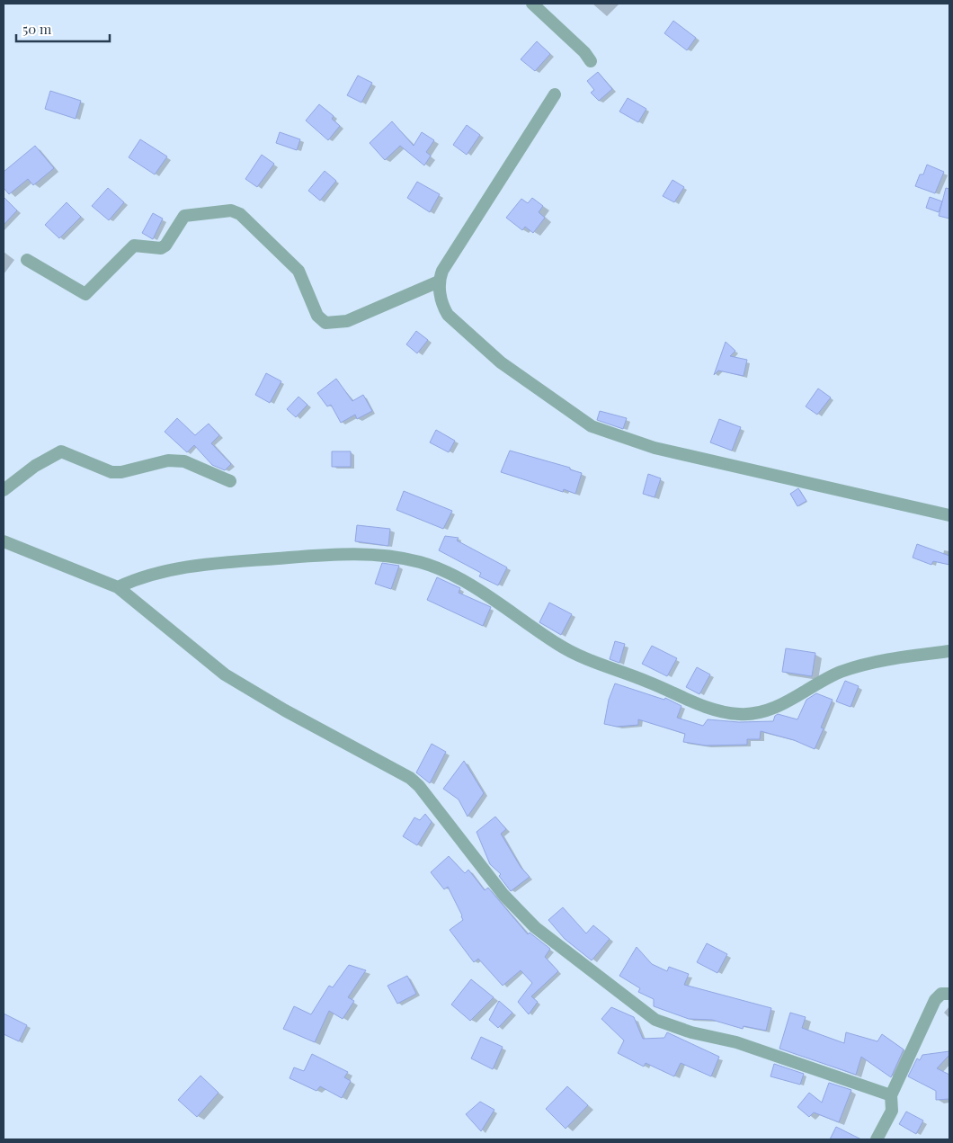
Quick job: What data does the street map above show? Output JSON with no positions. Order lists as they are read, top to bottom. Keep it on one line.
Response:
{"scale_bar":"50 m"}
